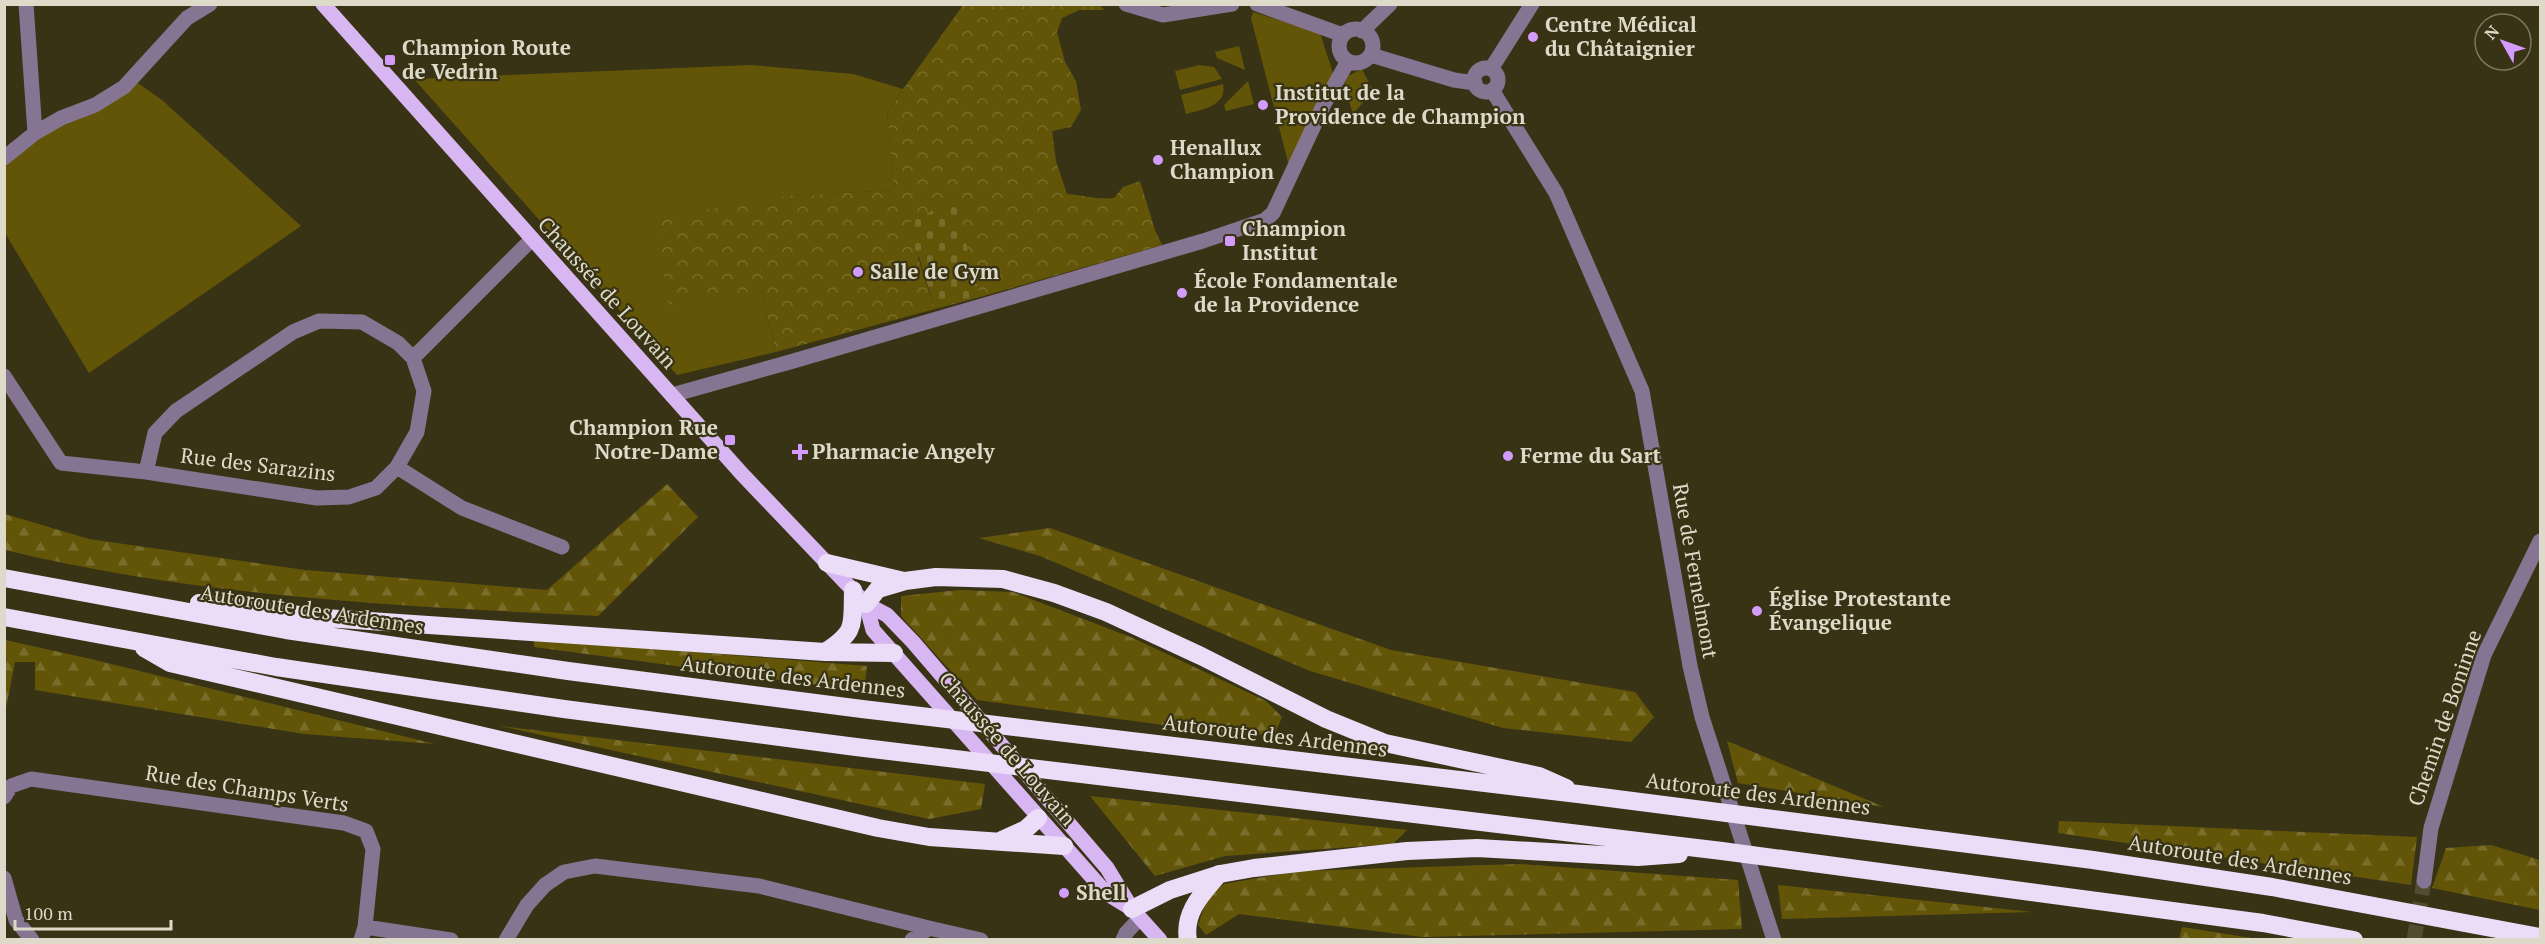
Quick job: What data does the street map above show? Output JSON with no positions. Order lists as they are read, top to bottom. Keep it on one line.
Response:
{"streets":{"highway":["Autoroute des Ardennes"],"main road":["Chaussée de Louvain"],"street":["Rue des Sarazins","Rue de Fernelmont","Chemin de Boninne","Rue des Champs Verts"]},"places":{"other":["Centre Médical du Châtaignier","Institut de la Providence de Champion","Henallux Champion","Salle de Gym","École Fondamentale de la Providence","Ferme du Sart","Église Protestante Évangelique","Shell"],"transit":["Champion Route de Vedrin","Champion Institut","Champion Rue Notre-Dame"],"health":["Pharmacie Angely"]},"scale_bar":"100 m","north":"top left"}
